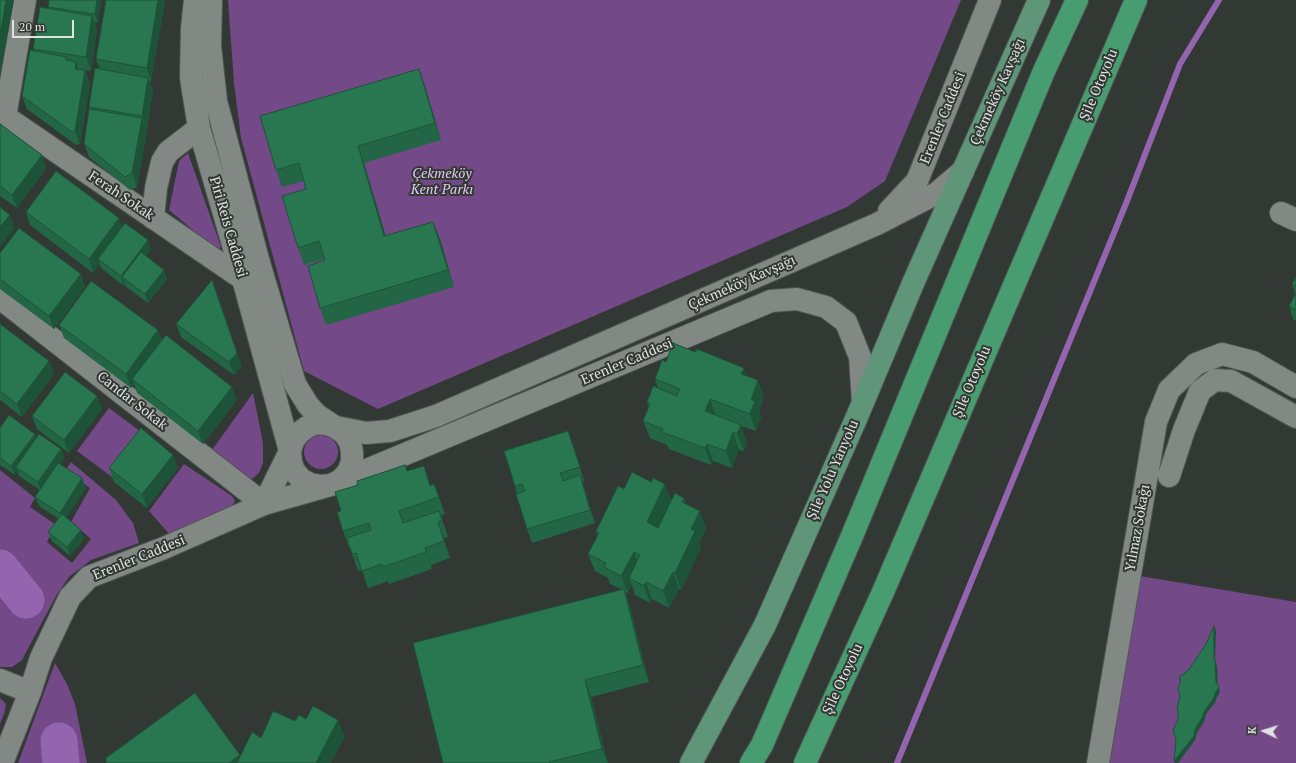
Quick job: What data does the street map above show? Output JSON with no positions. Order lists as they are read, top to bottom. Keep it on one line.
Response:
{"streets":{"highway":["Şile Otoyolu"],"main road":["Çekmeköy Kavşağı","Şile Yolu Yanyolu"],"street":["Erenler Caddesi","Ferah Sokak","Piri Reis Caddesi","Candar Sokak","Yılmaz Sokağı"]},"crossings":[["Çekmeköy Kavşağı","Erenler Caddesi"],["Çekmeköy Kavşağı","Piri Reis Caddesi"],["Çekmeköy Kavşağı","Şile Yolu Yanyolu"],["Erenler Caddesi","Piri Reis Caddesi"],["Erenler Caddesi","Candar Sokak"],["Erenler Caddesi","Şile Yolu Yanyolu"],["Ferah Sokak","Piri Reis Caddesi"]],"parks":["Çekmeköy Kent Parkı"],"scale_bar":"20 m","north":"left"}
